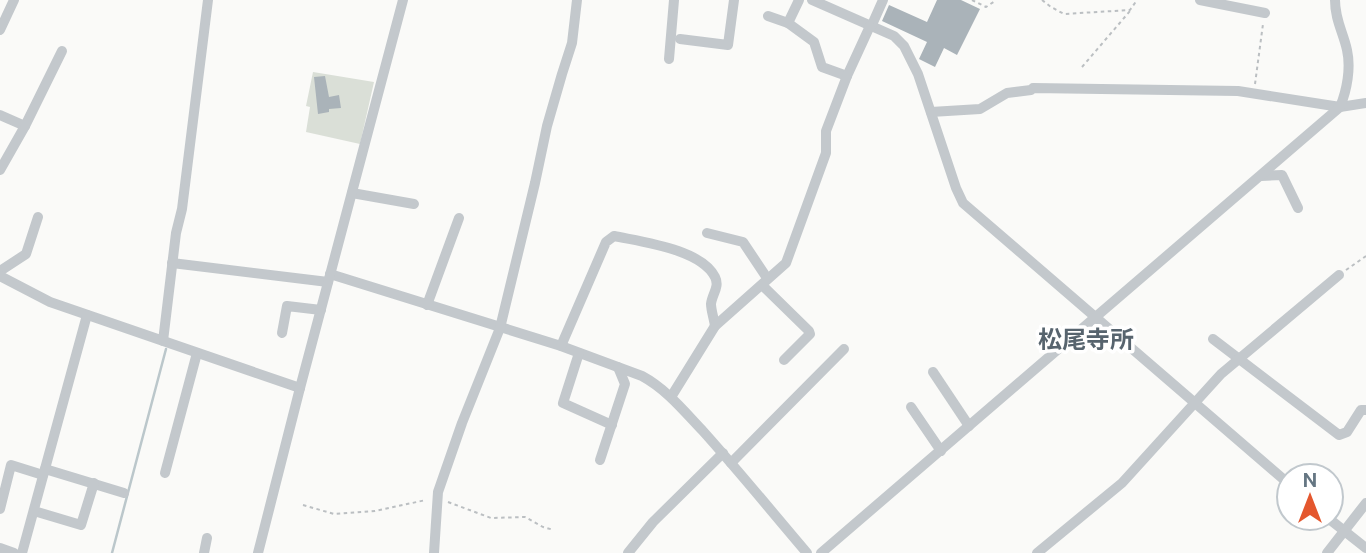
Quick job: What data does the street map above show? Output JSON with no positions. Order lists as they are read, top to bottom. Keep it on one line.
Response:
{"districts":["松尾寺所"],"north":"top"}
